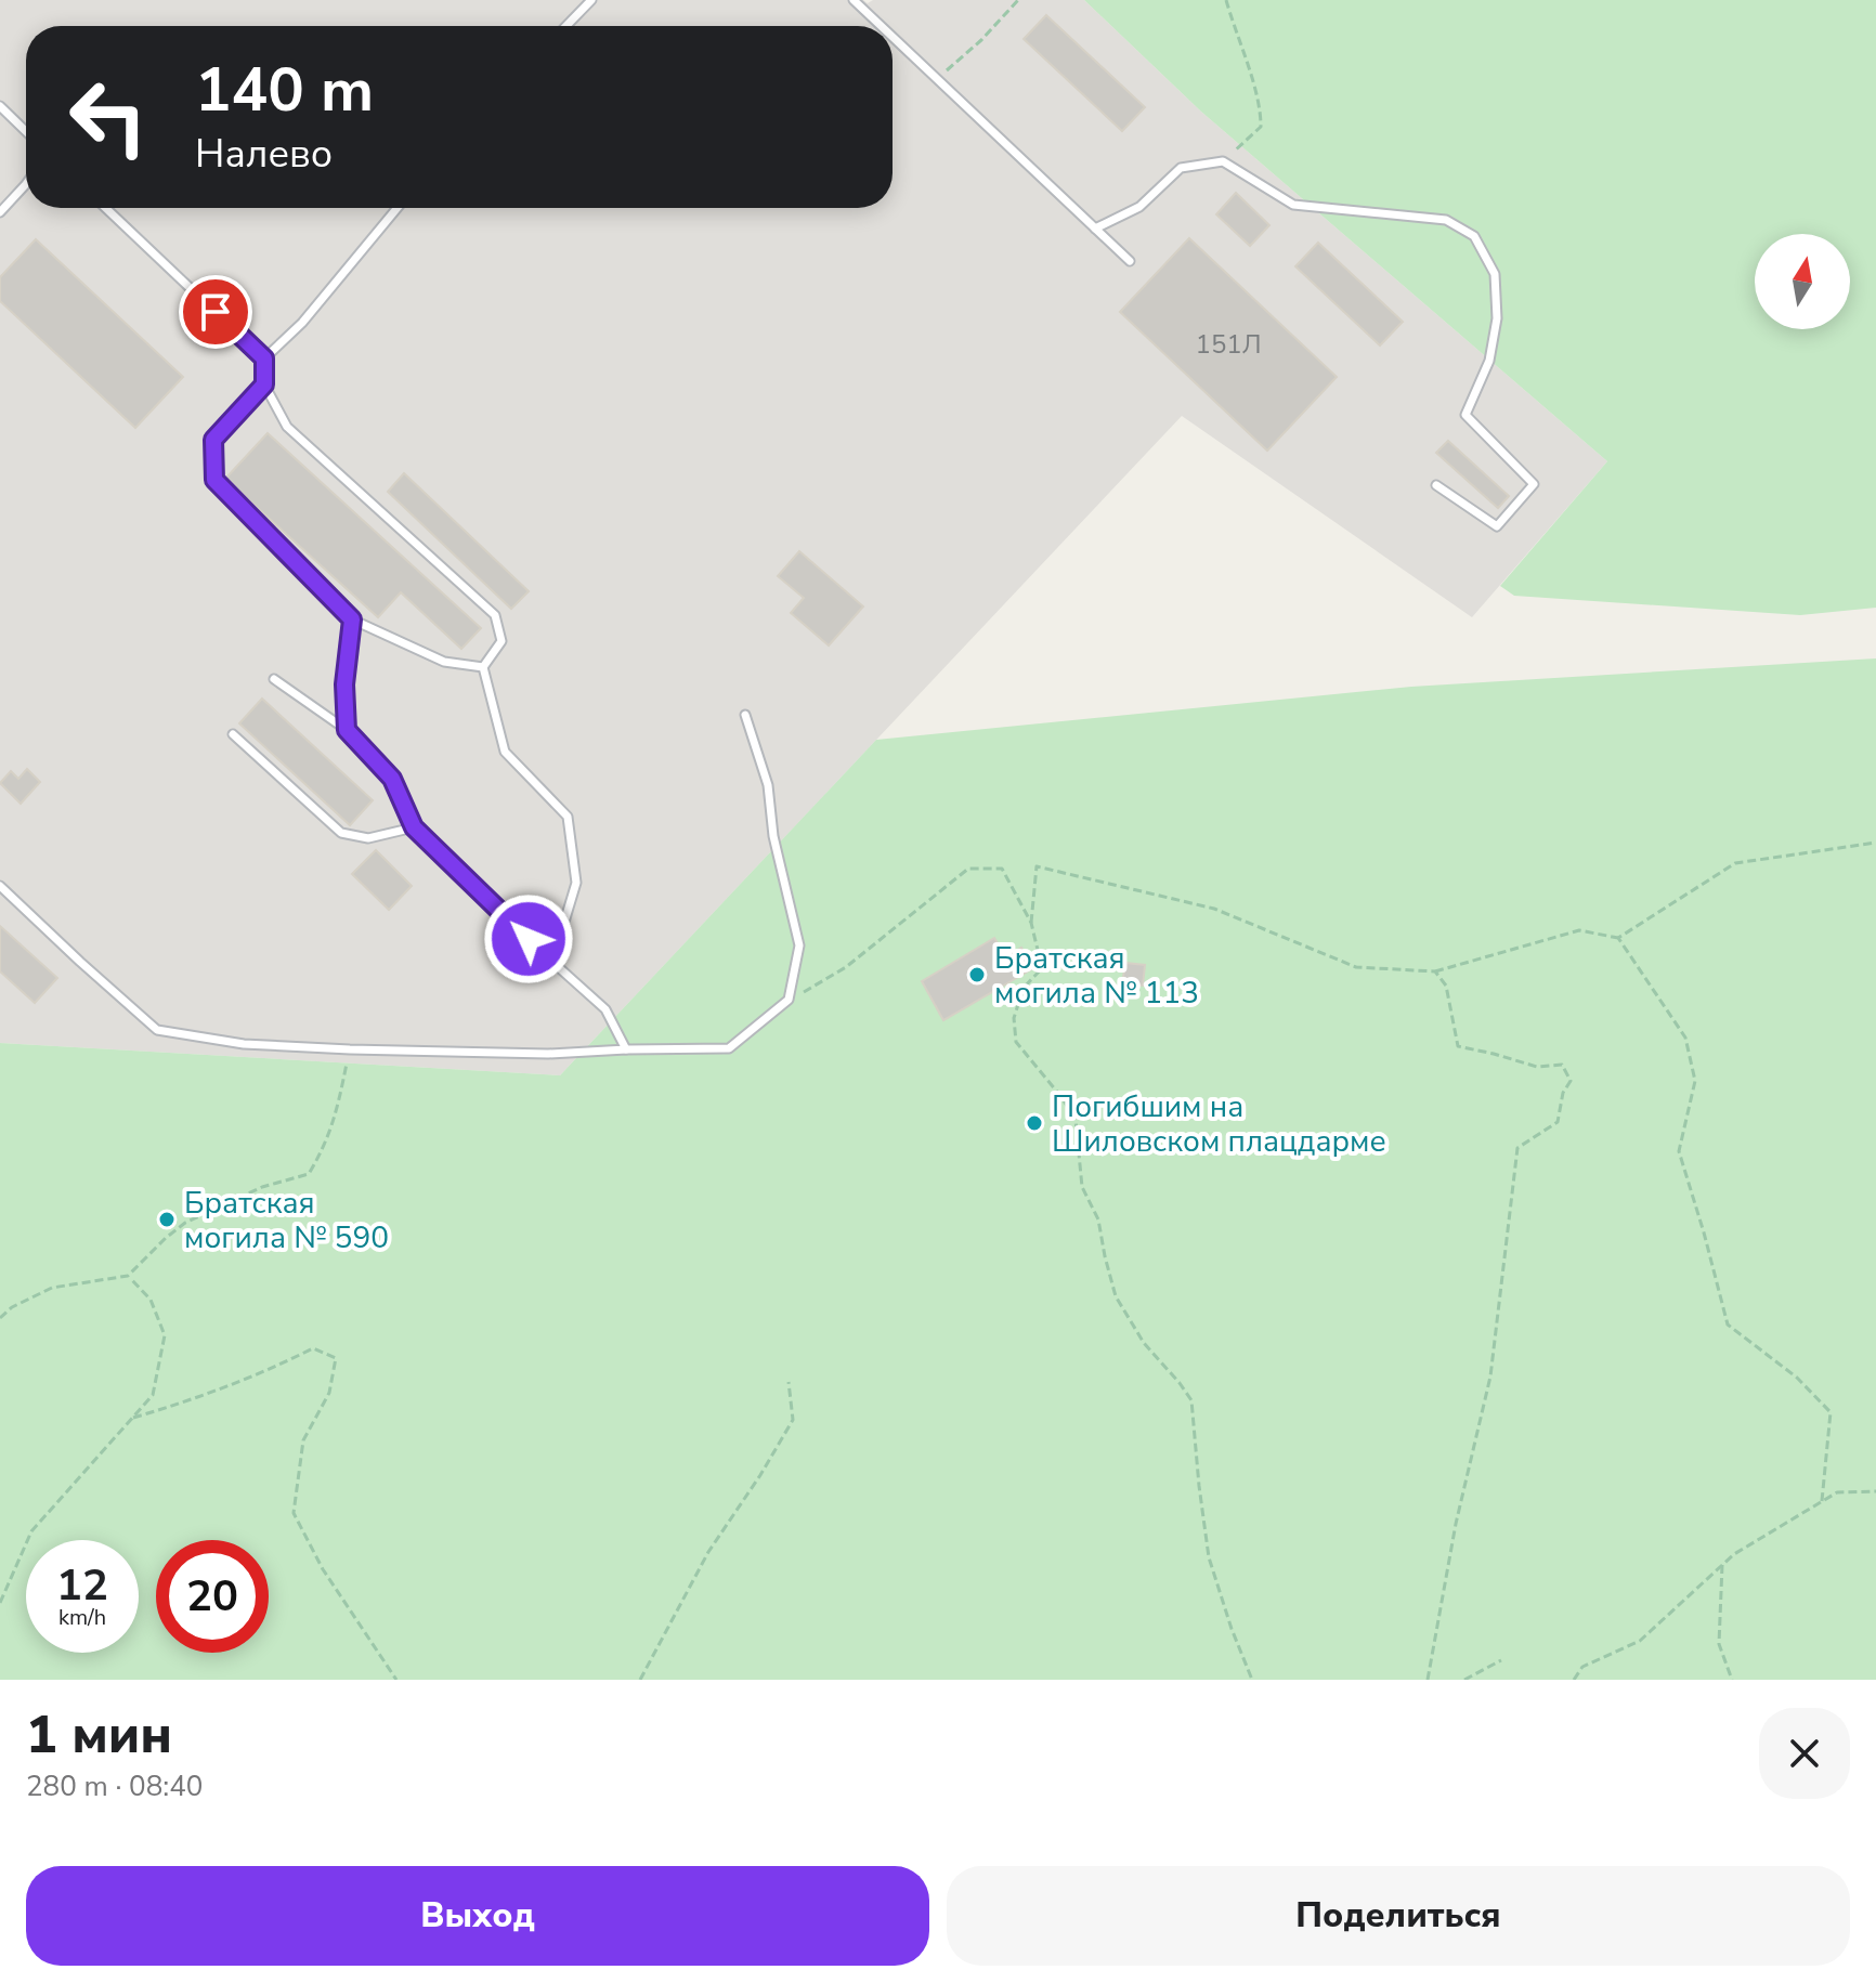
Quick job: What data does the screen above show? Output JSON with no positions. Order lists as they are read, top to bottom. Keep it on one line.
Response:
{"places":["Братская могила № 113","Погибшим на Шиловском плацдарме","Братская могила № 590"],"house_numbers":["151Л"],"north":"top","page":{"turn":["140 m","Налево"],"speed":"12 km/h","limit":"20","heading":["1 мин","280 m · 08:40"],"buttons":["Выход","Поделиться"]}}
